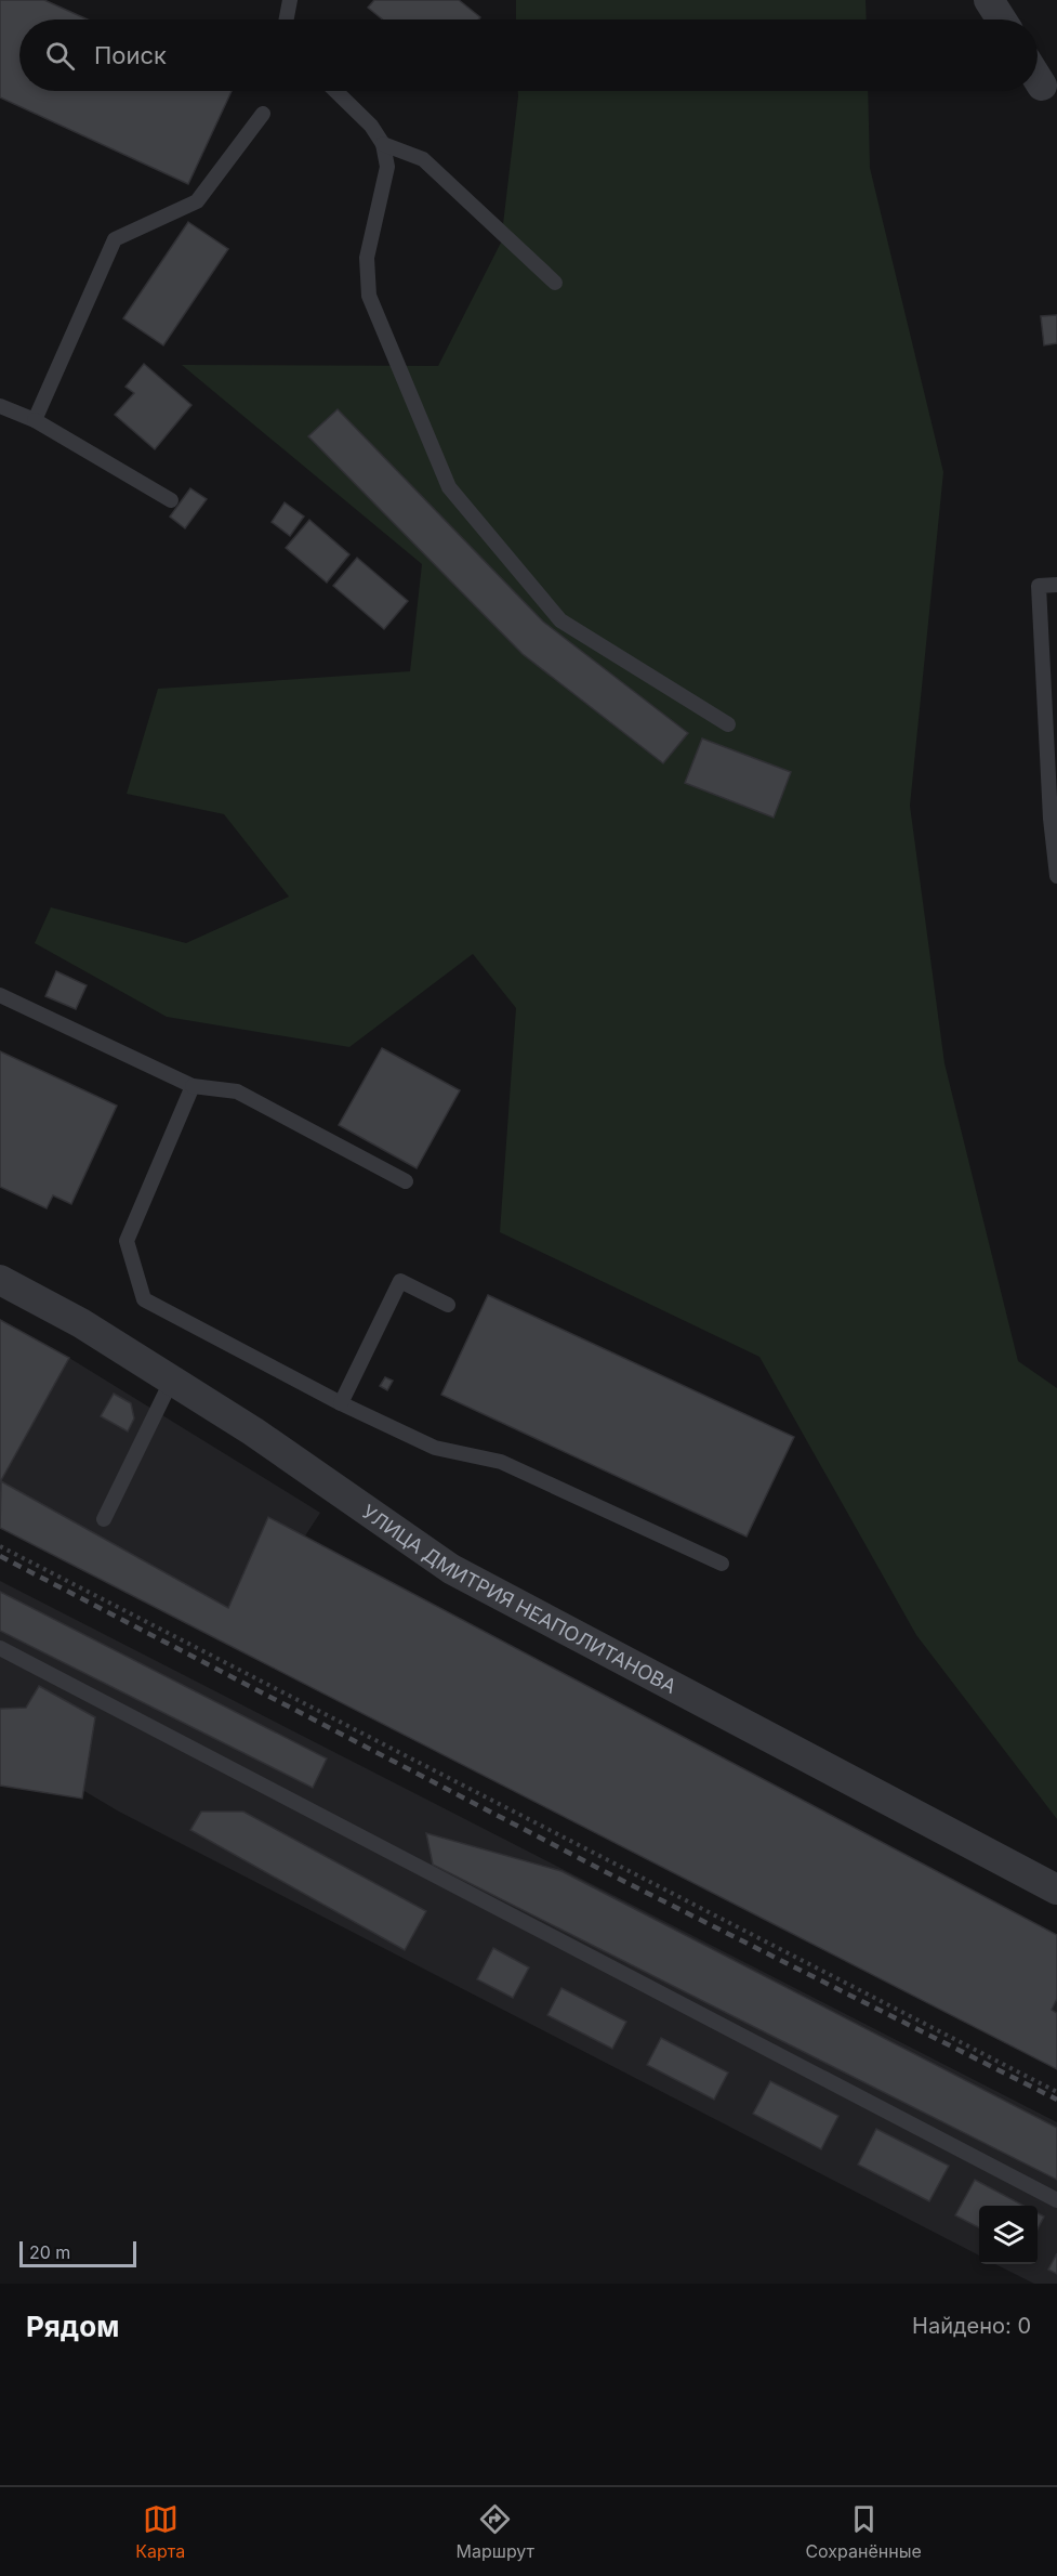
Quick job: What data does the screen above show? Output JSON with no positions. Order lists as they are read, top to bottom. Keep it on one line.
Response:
{"streets":{"street":["УЛИЦА ДМИТРИЯ НЕАПОЛИТАНОВА"]},"scale_bar":"20 m","page":{"search":"Поиск","scale":"20 m","heading":["Рядом","Найдено: 0"],"nav":["Карта","Маршрут","Сохранённые"]}}
